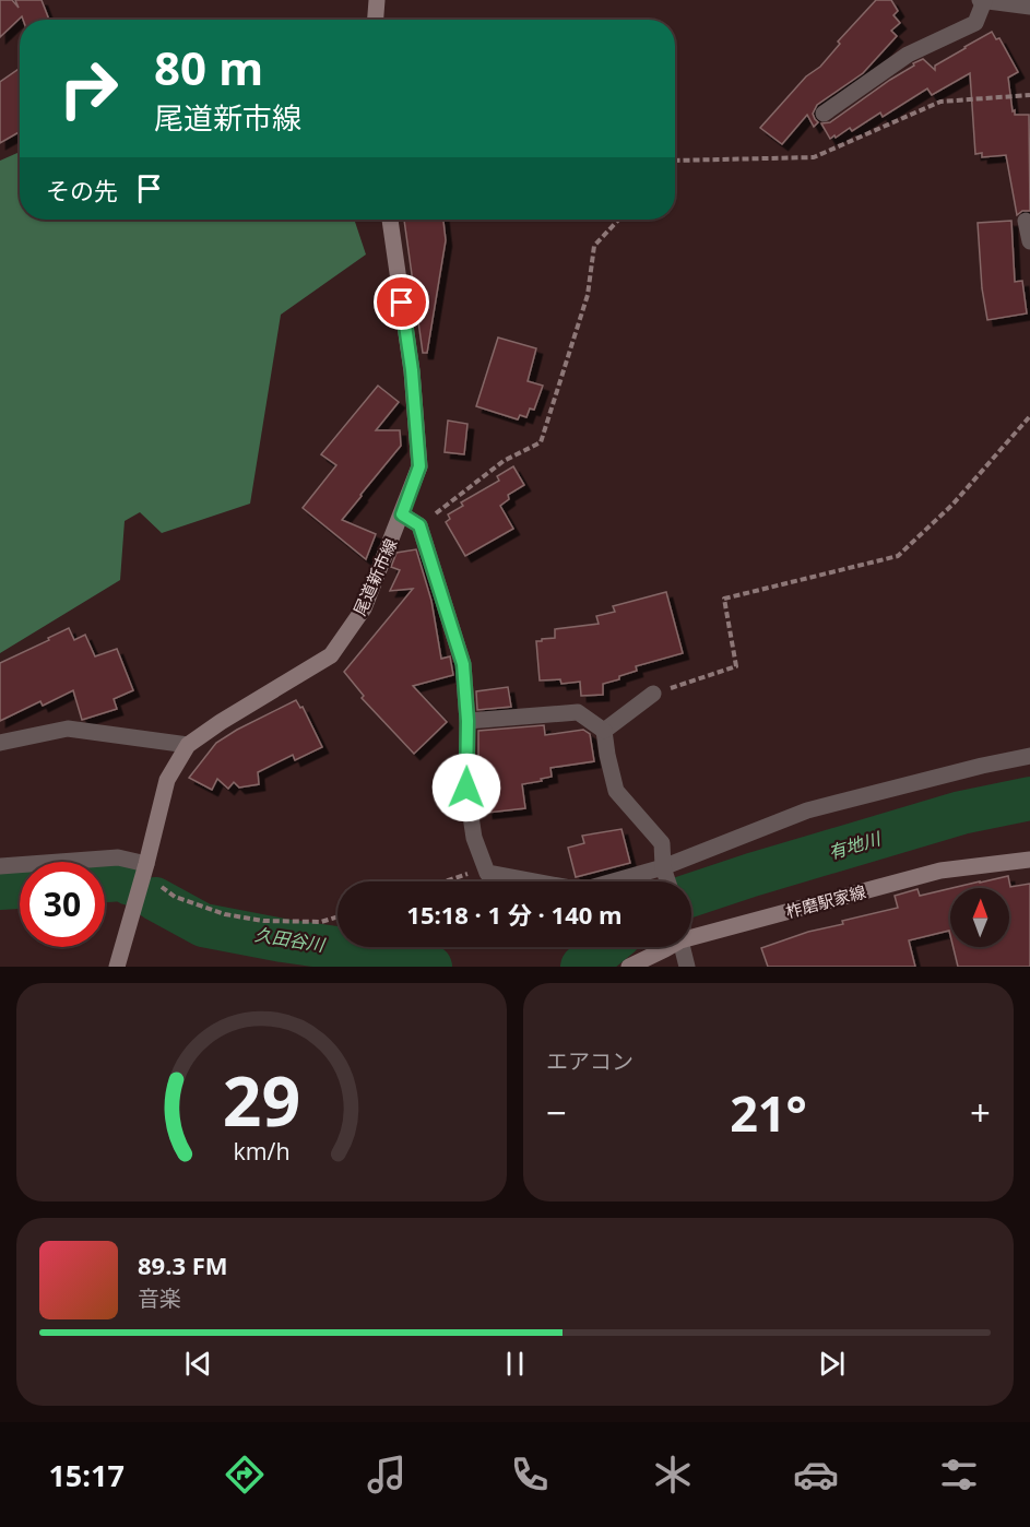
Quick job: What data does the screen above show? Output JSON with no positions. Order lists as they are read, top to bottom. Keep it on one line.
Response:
{"streets":{"main road":["尾道新市線","柞磨駅家線"]},"water":["有地川","久田谷川"],"north":"top","page":{"turn":["80 m","尾道新市線"],"then":"その先","limit":"30","trip":"15:18 · 1 分 · 140 m","tile":"エアコン","heat":["−","21°","+"],"song":["89.3 FM","音楽"],"tabs":"15:17","gauge":["29","km/h"]}}
